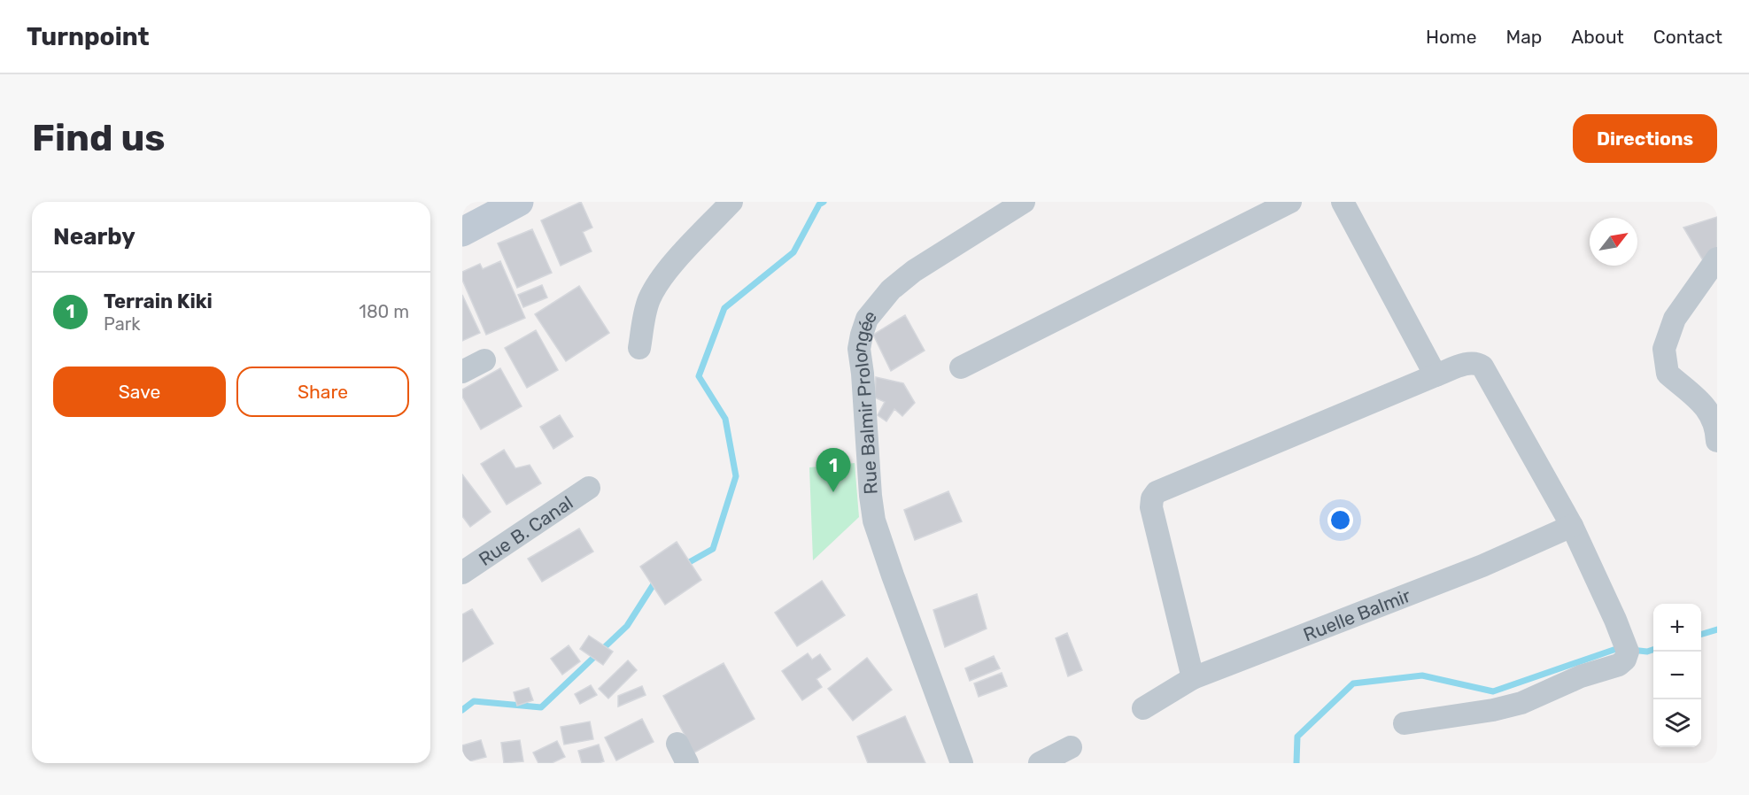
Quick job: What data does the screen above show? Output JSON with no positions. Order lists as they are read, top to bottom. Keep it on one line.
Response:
{"streets":{"street":["Rue Balmir Prolongée","Rue B. Canal","Ruelle Balmir"]},"north":"top right","page":{"header":"Turnpoint","nav":["Home","Map","About","Contact"],"buttons":["Directions",["Save","Share"]],"title":"Find us","heading":"Nearby","list":[{"mark":"1","name":"Terrain Kiki","note":"Park","value":"180 m"}],"pins":"1","map_buttons":["+","−"]}}
